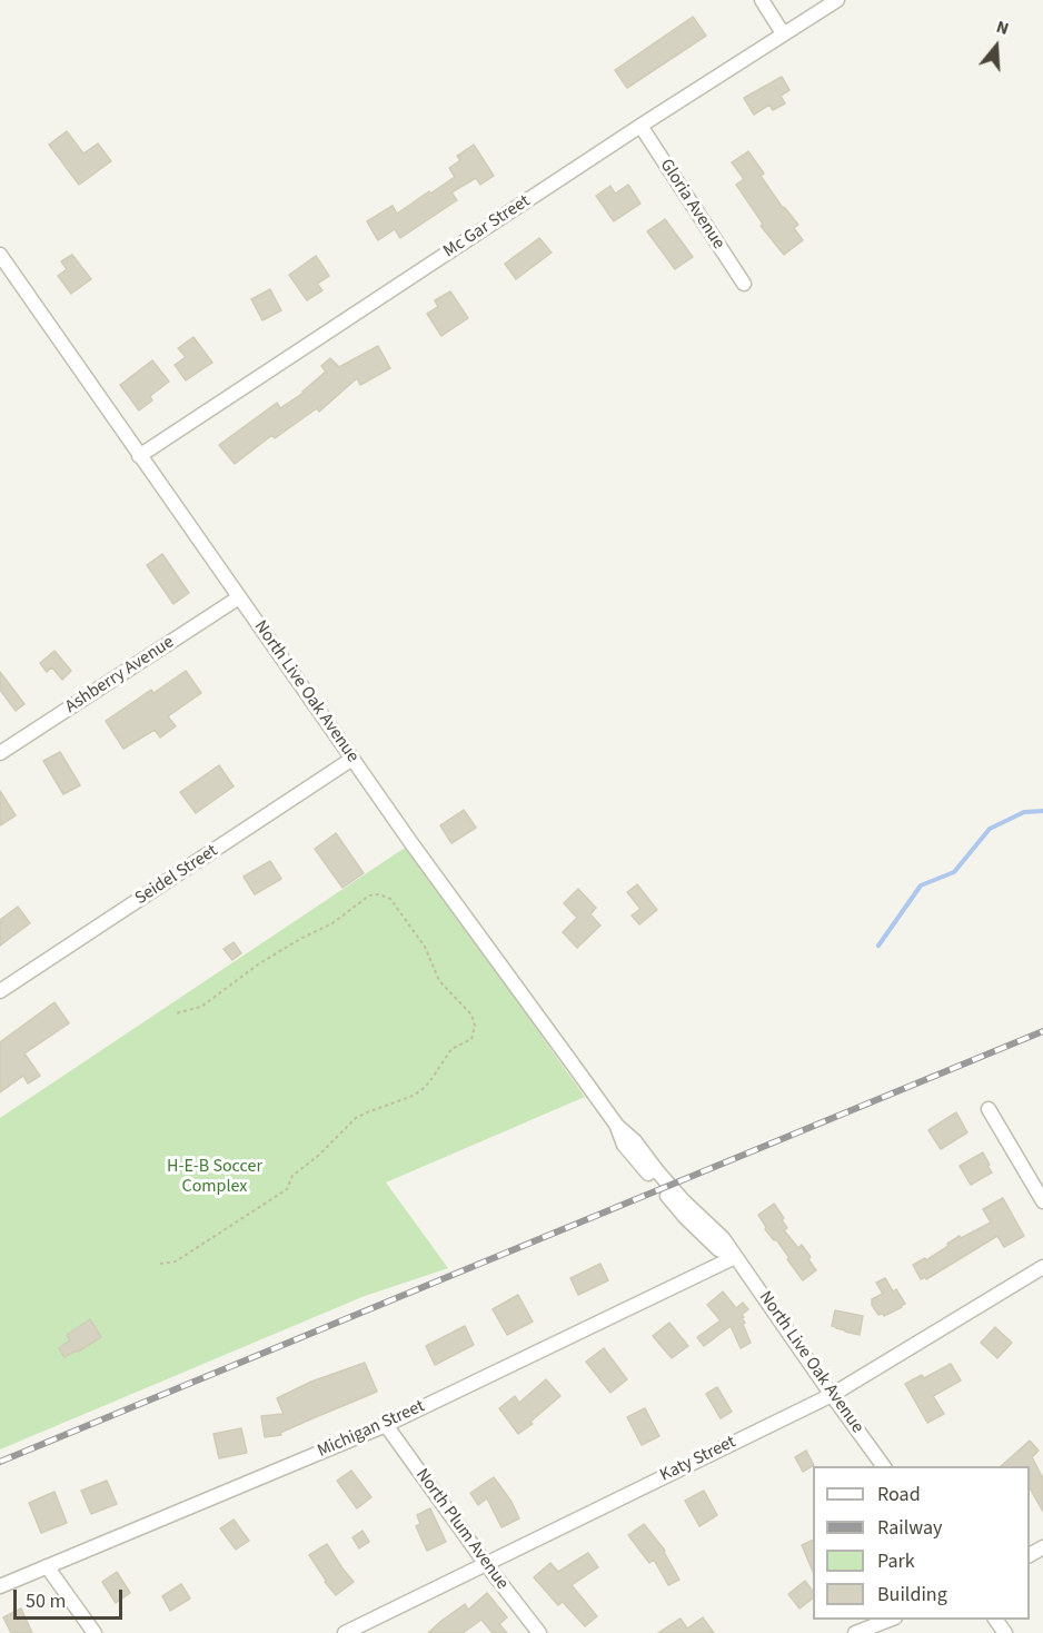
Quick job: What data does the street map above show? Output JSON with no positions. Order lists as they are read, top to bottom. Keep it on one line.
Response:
{"streets":{"street":["Gloria Avenue","Mc Gar Street","Ashberry Avenue","North Live Oak Avenue","Seidel Street","Michigan Street","Katy Street","North Plum Avenue"]},"crossings":[["Gloria Avenue","Mc Gar Street"],["Mc Gar Street","North Live Oak Avenue"],["Ashberry Avenue","North Live Oak Avenue"],["North Live Oak Avenue","Seidel Street"],["North Live Oak Avenue","Michigan Street"],["North Live Oak Avenue","Katy Street"],["Michigan Street","North Plum Avenue"],["Katy Street","North Plum Avenue"]],"parks":["H-E-B Soccer Complex"],"legend":["Road","Railway","Park","Building"],"scale_bar":"50 m","north":"top"}
